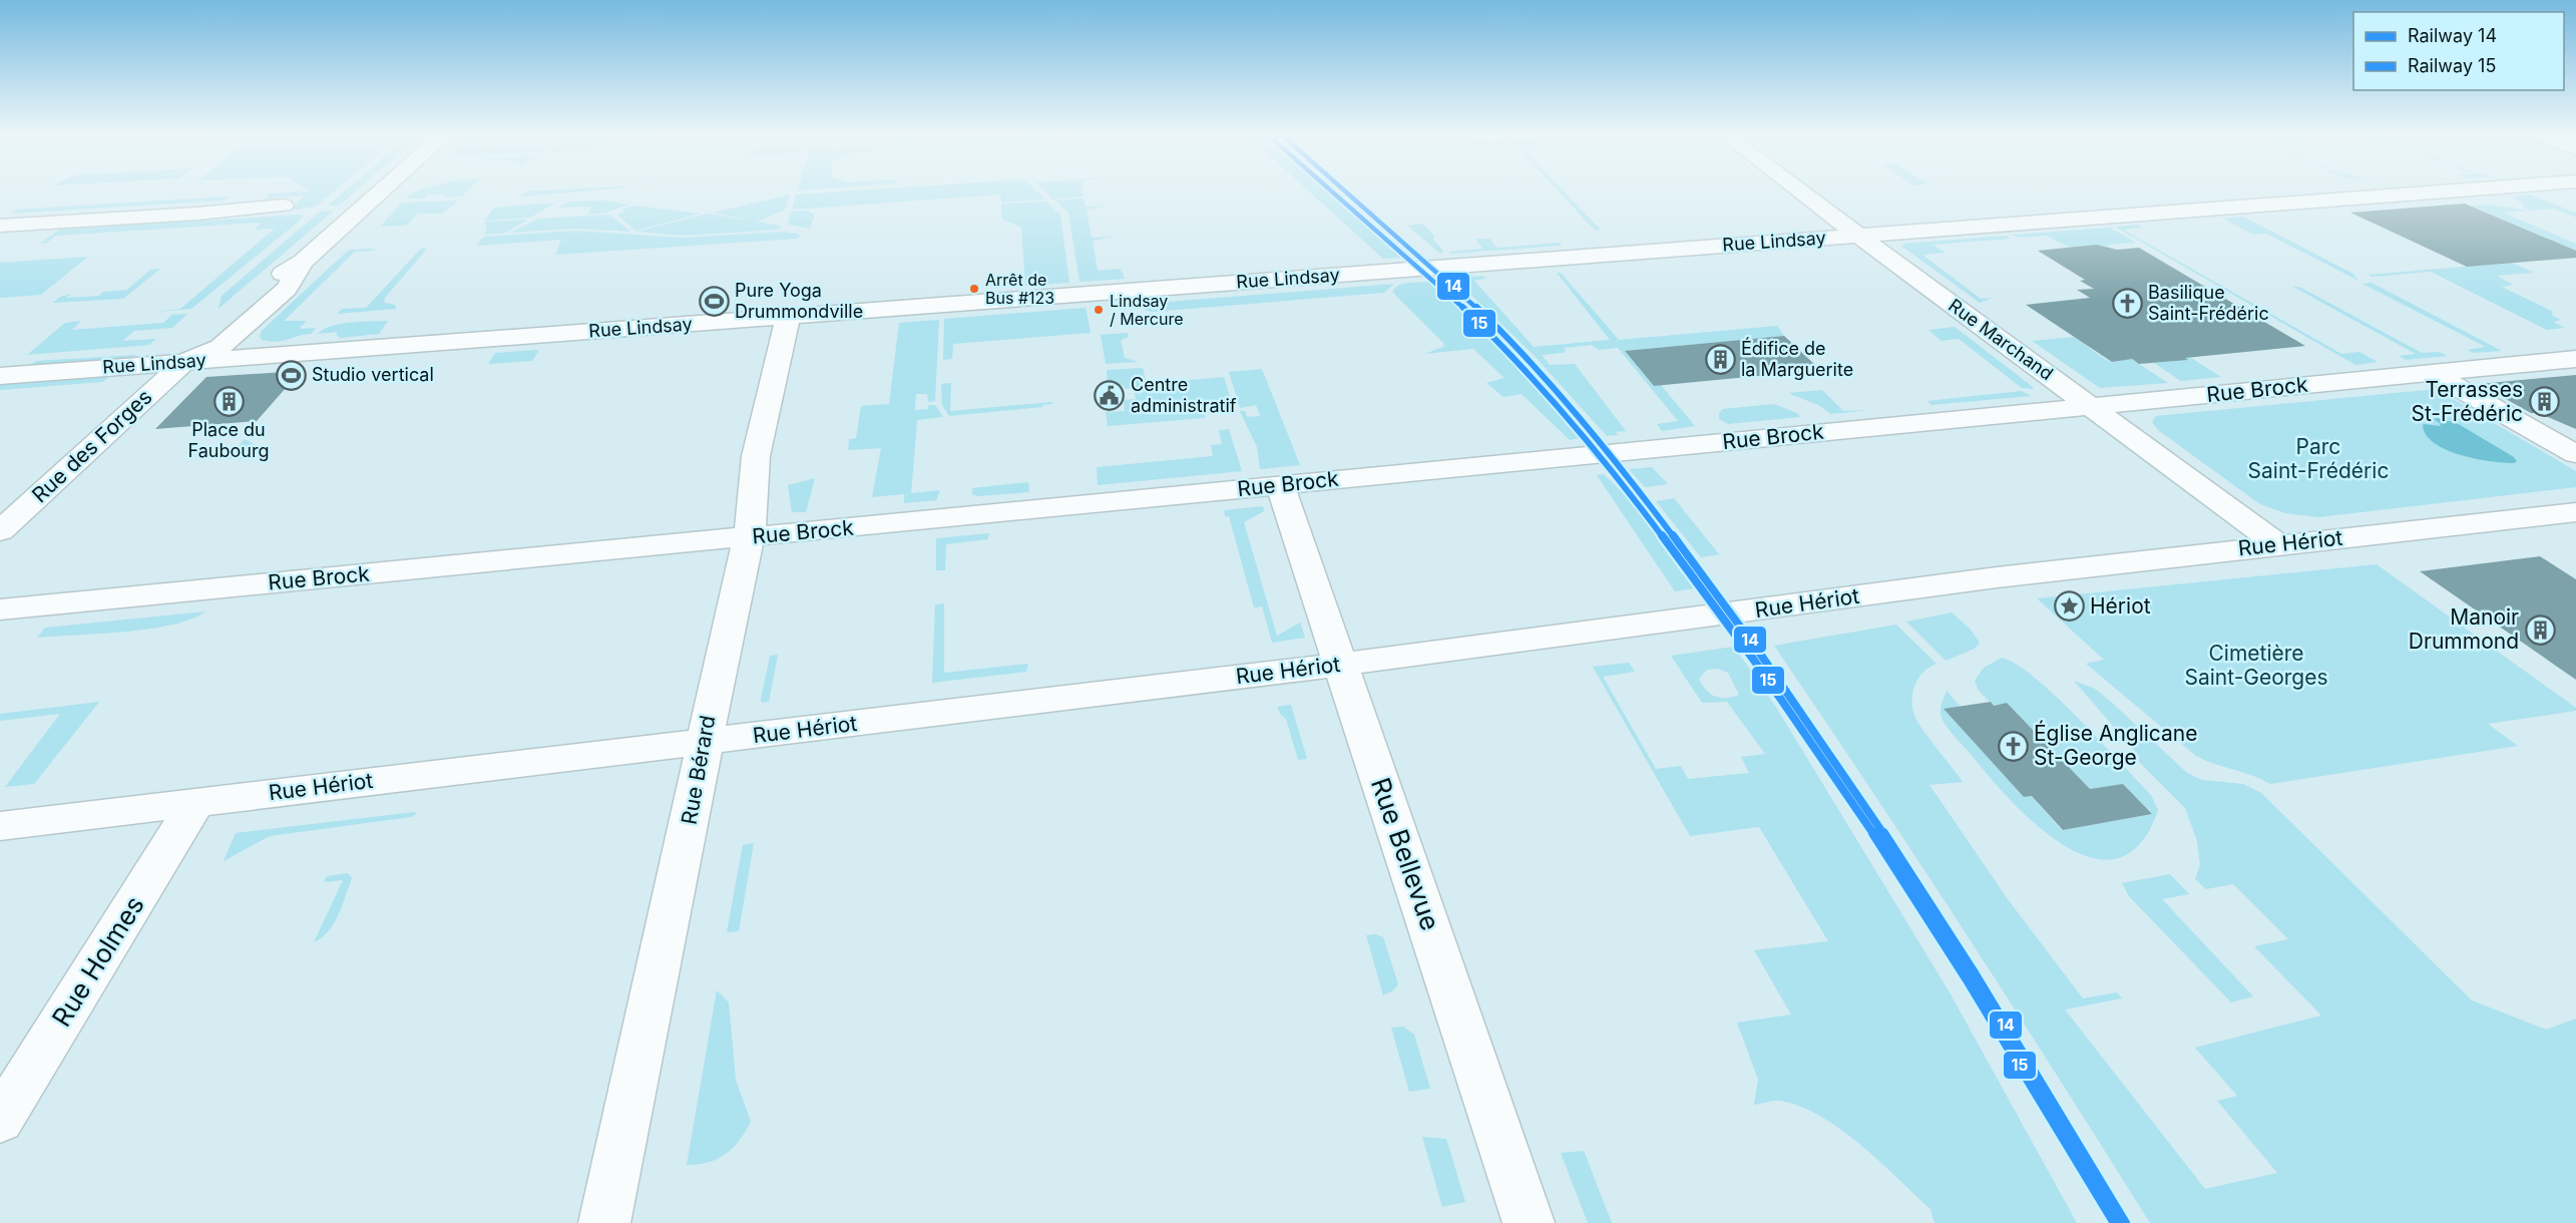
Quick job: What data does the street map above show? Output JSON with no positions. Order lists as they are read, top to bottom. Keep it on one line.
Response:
{"streets":{"street":["Rue Lindsay","Rue Marchand","Rue Brock","Rue des Forges","Rue Hériot","Rue Bérard","Rue Bellevue","Rue Holmes"]},"crossings":[["Rue Lindsay","Rue Marchand"],["Rue Lindsay","Rue des Forges"],["Rue Lindsay","Rue Bérard"],["Rue Marchand","Rue Brock"],["Rue Marchand","Rue Hériot"],["Rue Brock","Rue Bérard"],["Rue Brock","Rue Bellevue"],["Rue Hériot","Rue Bérard"],["Rue Hériot","Rue Bellevue"],["Rue Hériot","Rue Holmes"]],"parks":["Parc Saint-Frédéric","Cimetière Saint-Georges"],"places":{"other":["Arrêt de Bus #123","Lindsay / Mercure"],"sports":["Pure Yoga Drummondville","Studio vertical"],"church":["Basilique Saint-Frédéric","Église Anglicane St-George"],"building":["Édifice de la Marguerite","Place du Faubourg","Terrasses St-Frédéric","Manoir Drummond"],"public building":["Centre administratif"],"place":["Hériot"]},"lines":["rail line 14","rail line 15"],"legend":["Railway 14","Railway 15"]}
